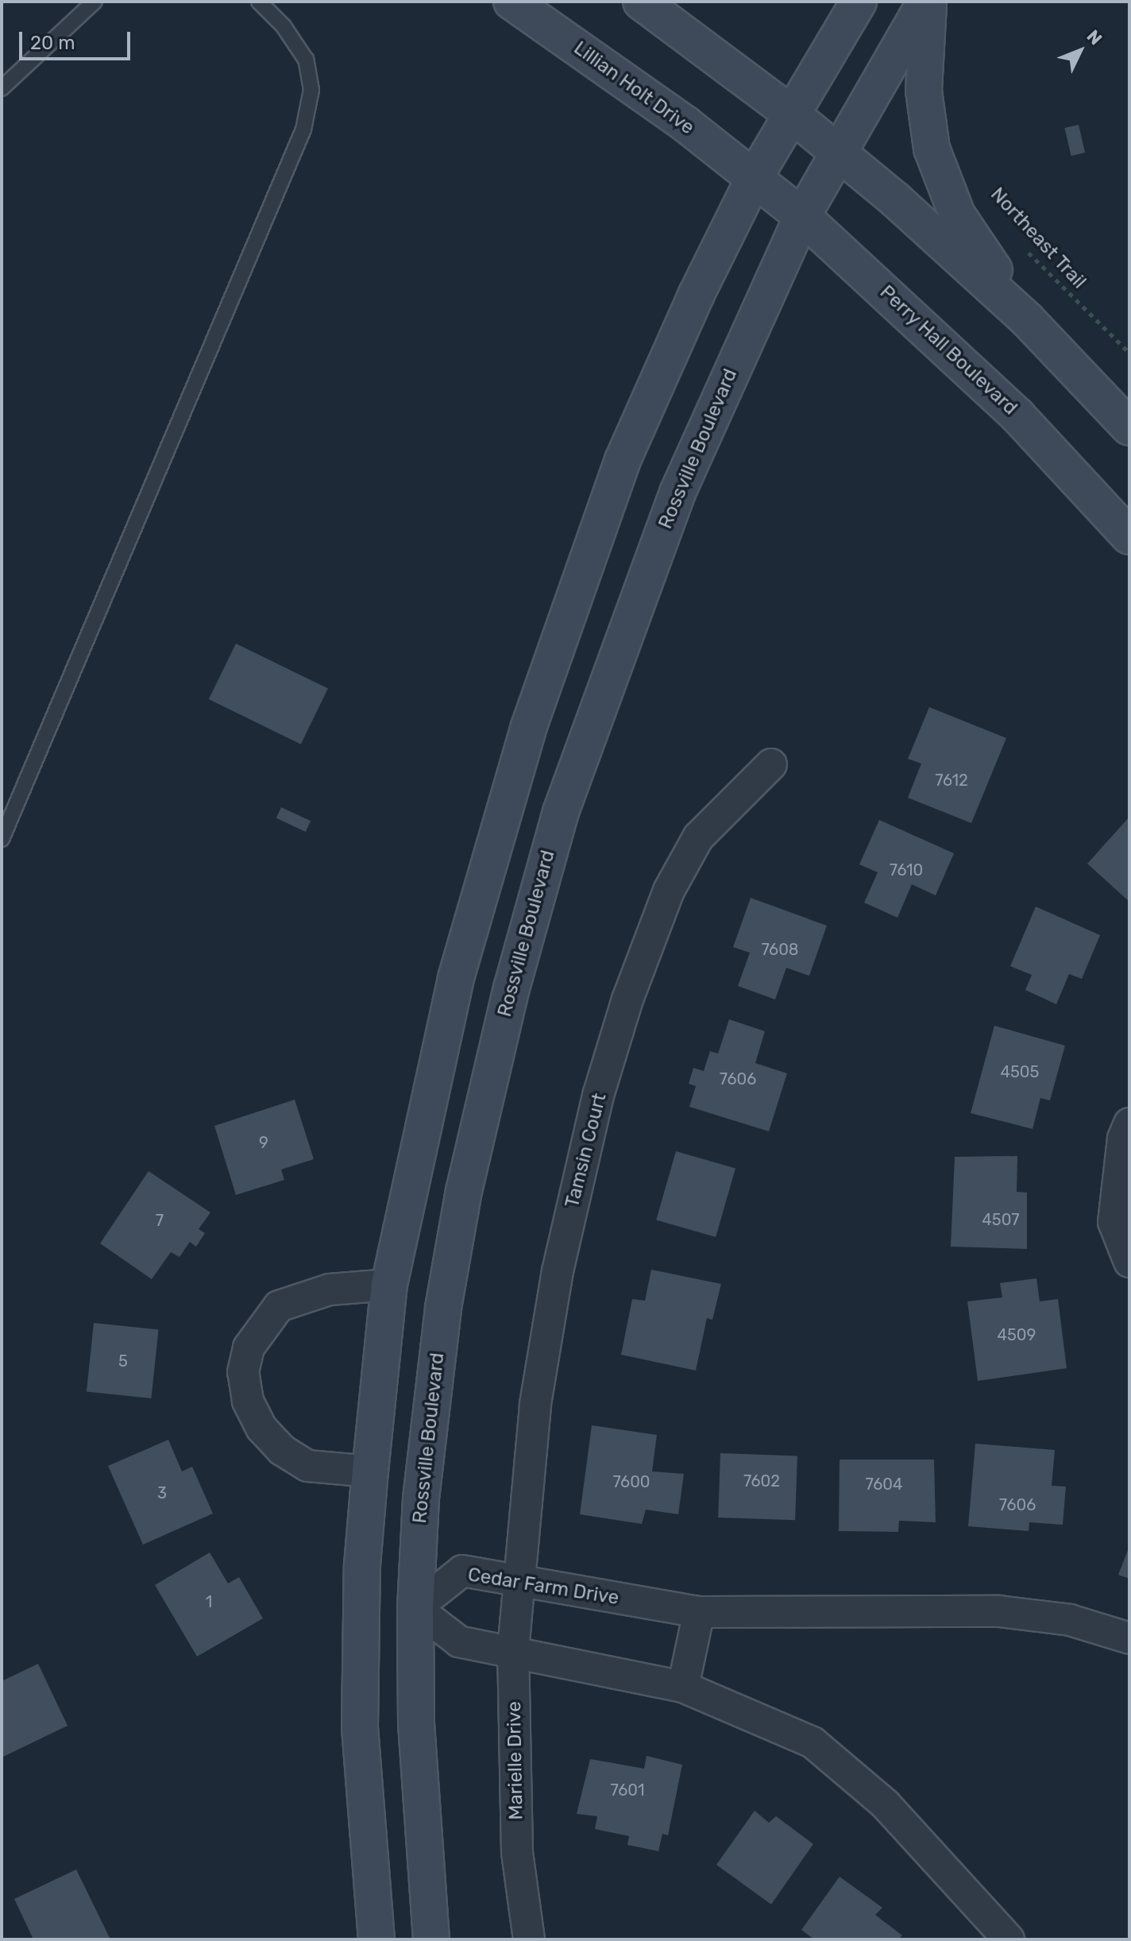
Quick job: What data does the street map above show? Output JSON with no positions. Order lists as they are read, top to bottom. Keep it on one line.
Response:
{"streets":{"main road":["Lillian Holt Drive","Perry Hall Boulevard","Rossville Boulevard"],"street":["Tamsin Court","Cedar Farm Drive","Marielle Drive"],"path":["Northeast Trail"]},"crossings":[["Lillian Holt Drive","Perry Hall Boulevard"],["Perry Hall Boulevard","Rossville Boulevard"],["Rossville Boulevard","Cedar Farm Drive"],["Tamsin Court","Cedar Farm Drive"],["Tamsin Court","Marielle Drive"],["Cedar Farm Drive","Marielle Drive"]],"house_numbers":["7612","7610","7608","4505","7606","9","4507","7","4509","5","7602","7600","7604","3","7606","1","7601"],"scale_bar":"20 m","north":"top right"}
